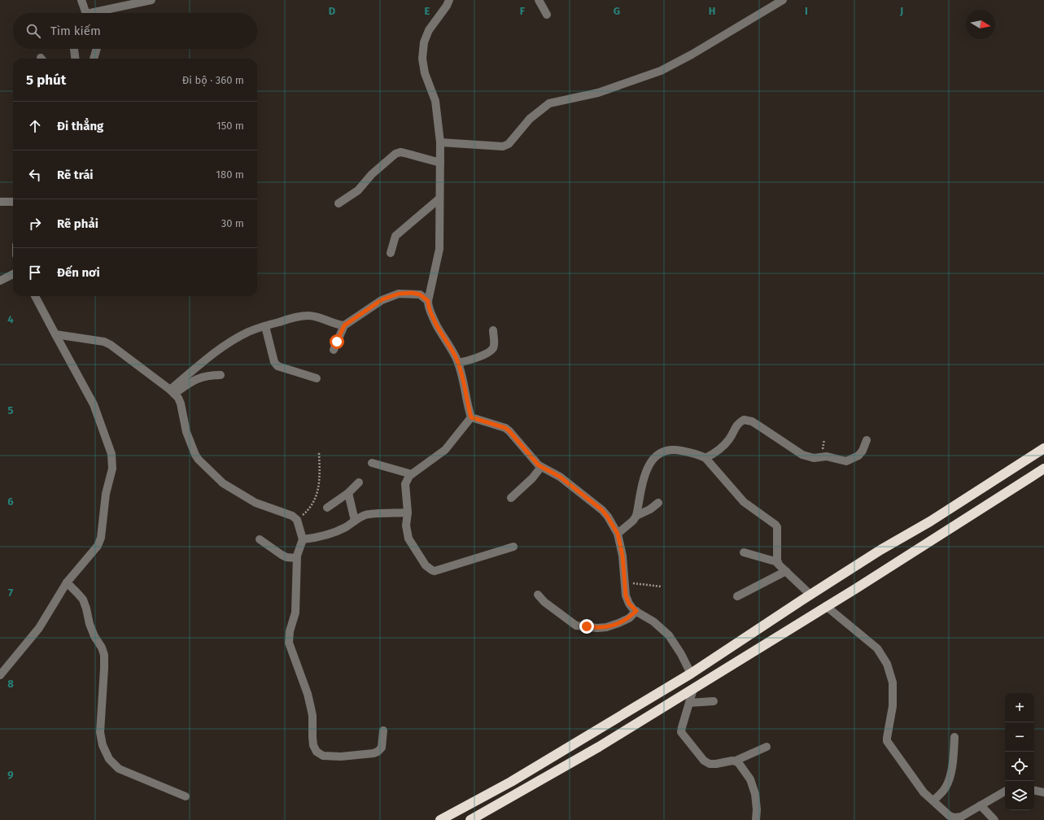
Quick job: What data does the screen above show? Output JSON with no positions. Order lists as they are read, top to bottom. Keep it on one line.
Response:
{"north":"right","page":{"search":"Tìm kiếm","heading":["5 phút","Đi bộ · 360 m"],"list":[["Đi thẳng","150 m"],["Rẽ trái","180 m"],["Rẽ phải","30 m"],"Đến nơi"],"map_buttons":["+","−"]},"grid":{"columns":["D","E","F","G","H","I","J"],"rows":["4","5","6","7","8","9"]}}
